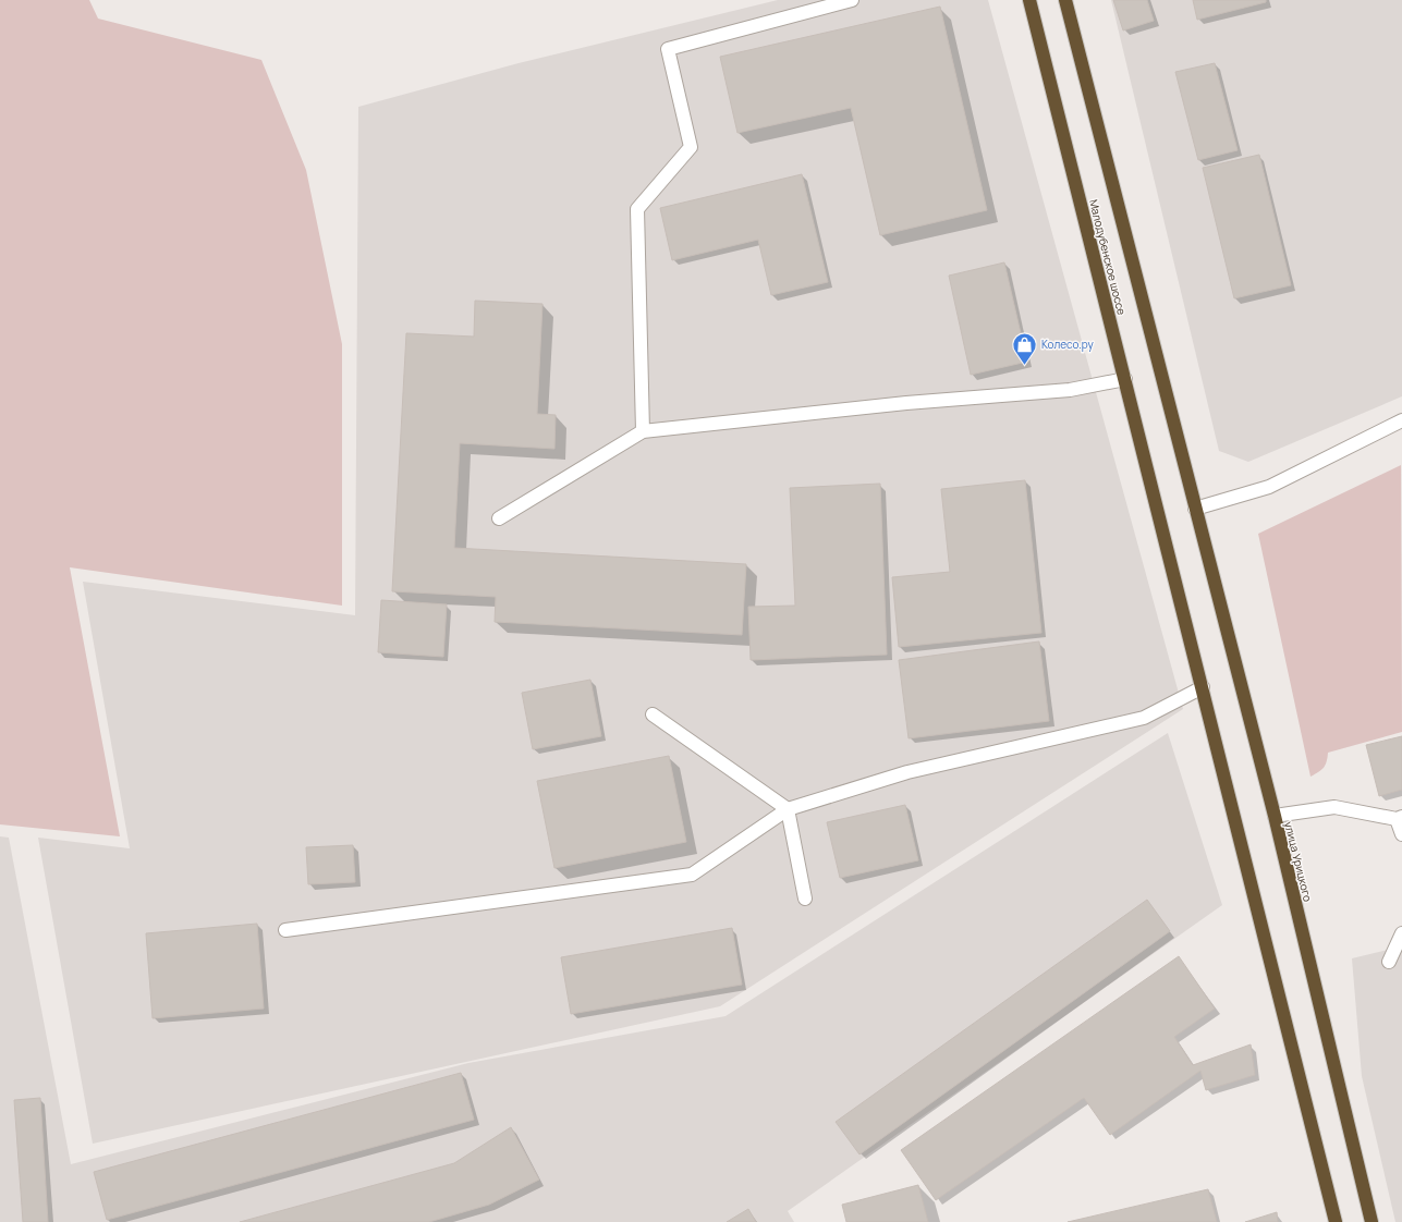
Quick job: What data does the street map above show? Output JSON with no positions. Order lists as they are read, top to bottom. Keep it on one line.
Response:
{"streets":{"highway":["Малодубенское шоссе","улица Урицкого"]},"crossings":[["Малодубенское шоссе","улица Урицкого"]],"places":{"shop":["Колесо.ру"]}}
